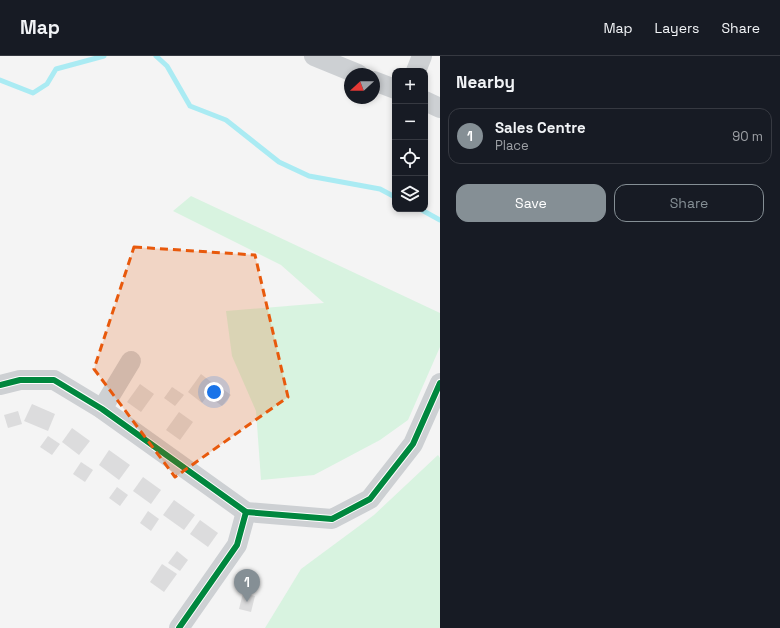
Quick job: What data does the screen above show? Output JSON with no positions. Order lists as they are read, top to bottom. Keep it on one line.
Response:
{"north":"left","page":{"header":"Map","nav":["Map","Layers","Share"],"heading":"Nearby","map_buttons":["+","−"],"list":[{"mark":"1","name":"Sales Centre","note":"Place","value":"90 m"}],"buttons":["Save","Share"],"pins":"1"}}
